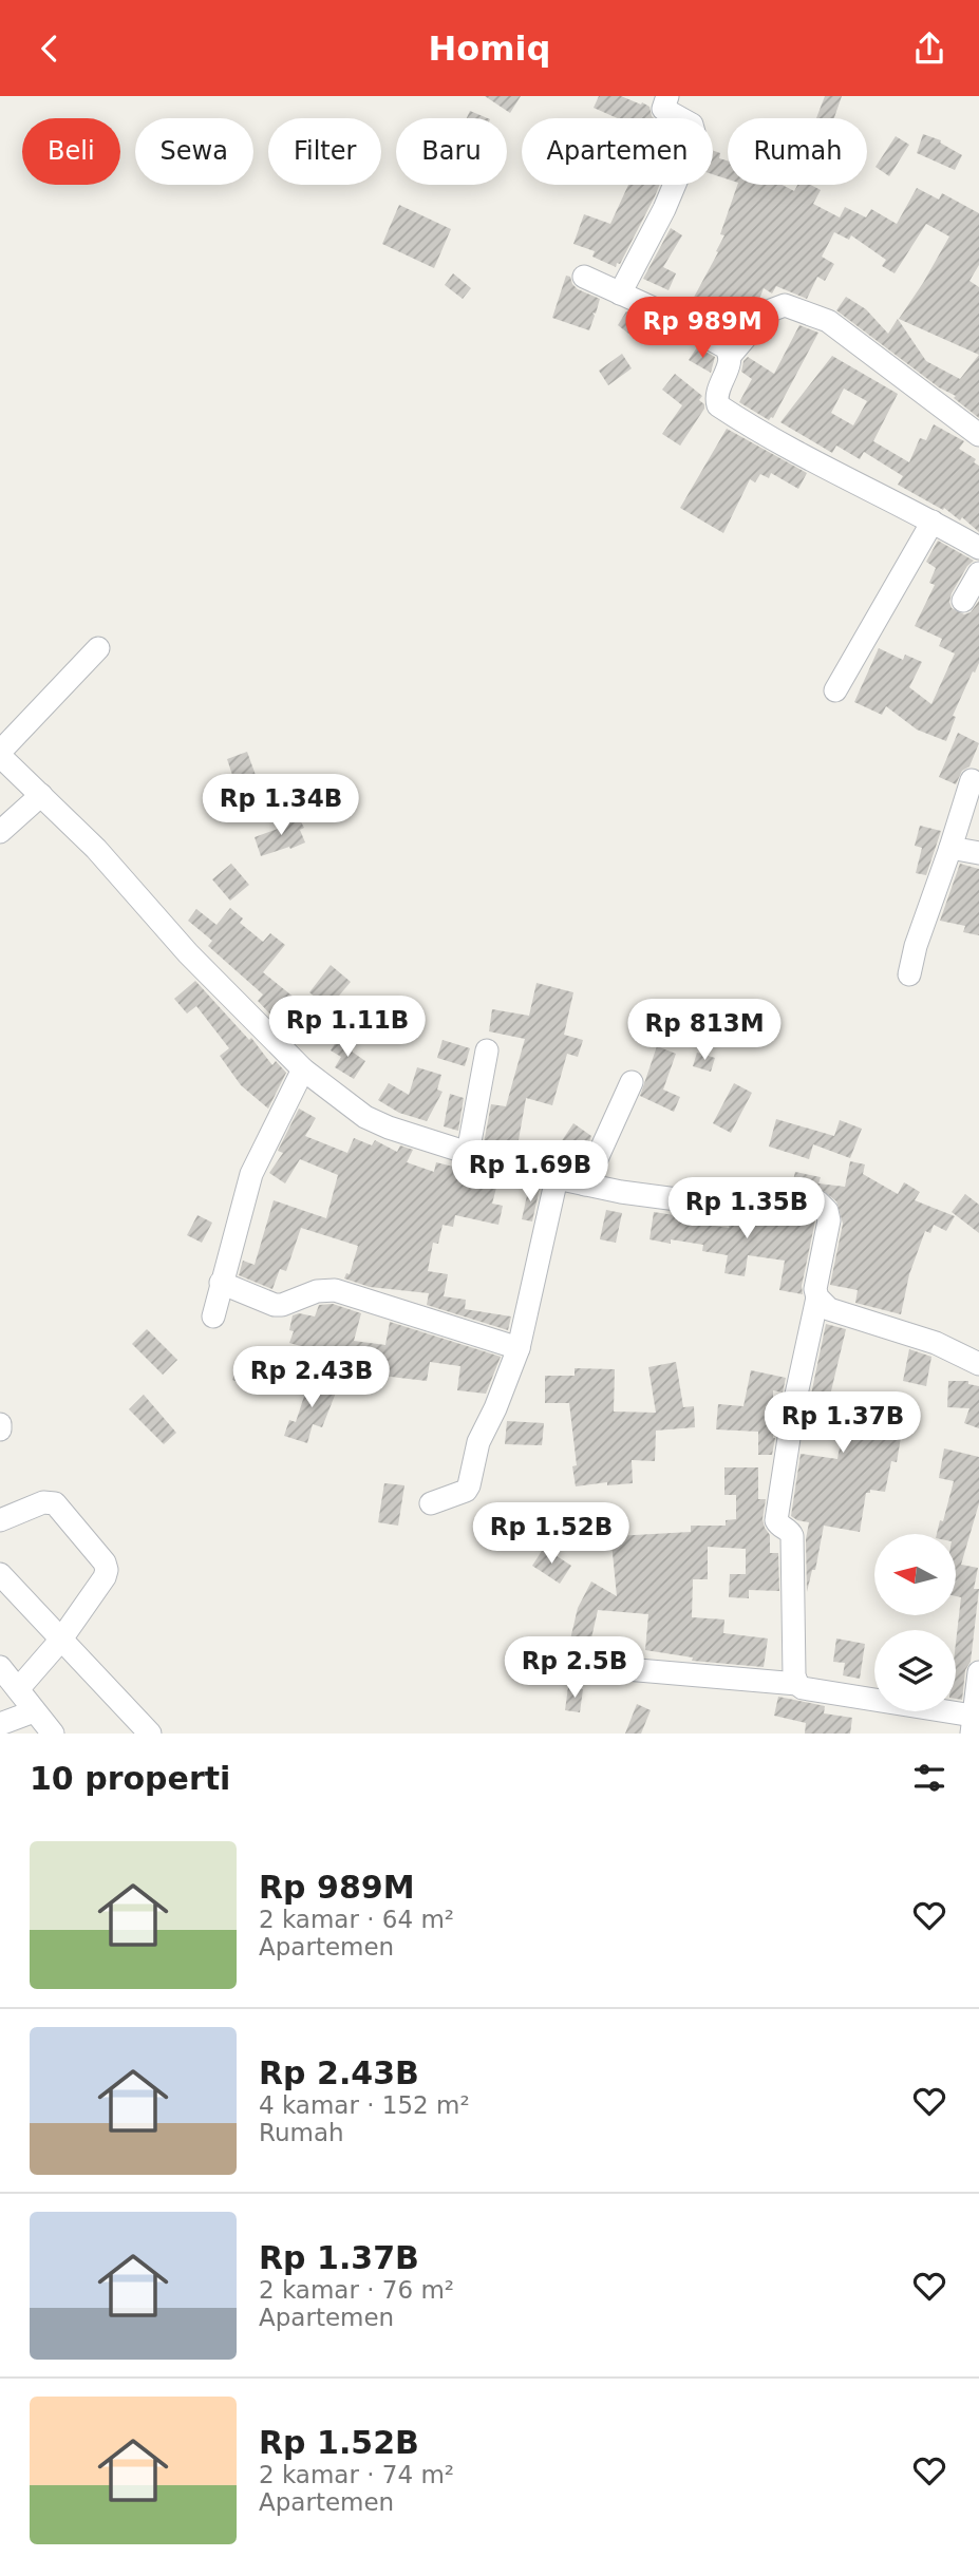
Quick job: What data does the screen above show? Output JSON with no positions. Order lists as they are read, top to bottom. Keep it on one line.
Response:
{"north":"left","page":{"header":"Homiq","chip":["Beli","Sewa","Filter","Baru","Apartemen","Rumah"],"price":["Rp 989M","Rp 1.34B","Rp 1.11B","Rp 813M","Rp 1.69B","Rp 1.35B","Rp 2.43B","Rp 1.37B","Rp 1.52B","Rp 2.5B"],"heading":"10 properti","list":[{"name":"Rp 989M","note":"2 kamar · 64 m² · Apartemen"},{"name":"Rp 2.43B","note":"4 kamar · 152 m² · Rumah"},{"name":"Rp 1.37B","note":"2 kamar · 76 m² · Apartemen"},{"name":"Rp 1.52B","note":"2 kamar · 74 m² · Apartemen"}]}}
